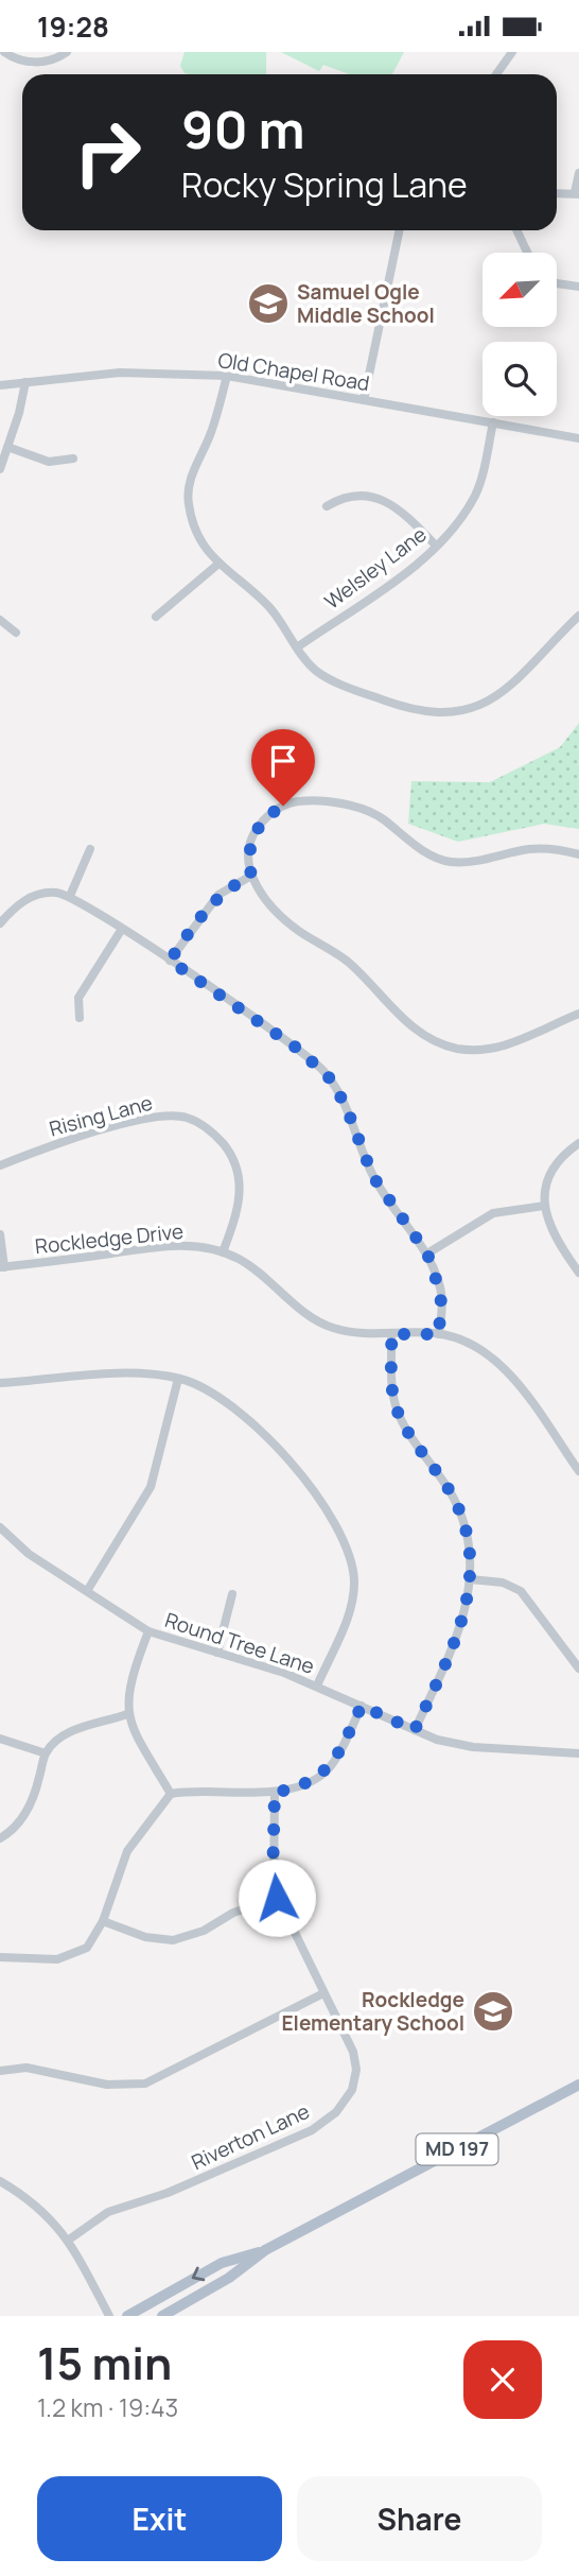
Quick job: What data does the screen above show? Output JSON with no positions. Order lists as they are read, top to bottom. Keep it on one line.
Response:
{"streets":{"main road":["MD 197"],"street":["Old Chapel Road","Welsley Lane","Rising Lane","Rockledge Drive","Round Tree Lane","Riverton Lane"]},"crossings":[["Old Chapel Road","Welsley Lane"],["Rising Lane","Rockledge Drive"]],"places":{"school or university":["Samuel Ogle Middle School","Rockledge Elementary School"]},"north":"bottom left","page":{"status":"19:28","turn":["90 m","Rocky Spring Lane"],"heading":["15 min","1.2 km · 19:43"],"buttons":["Exit","Share"]}}
